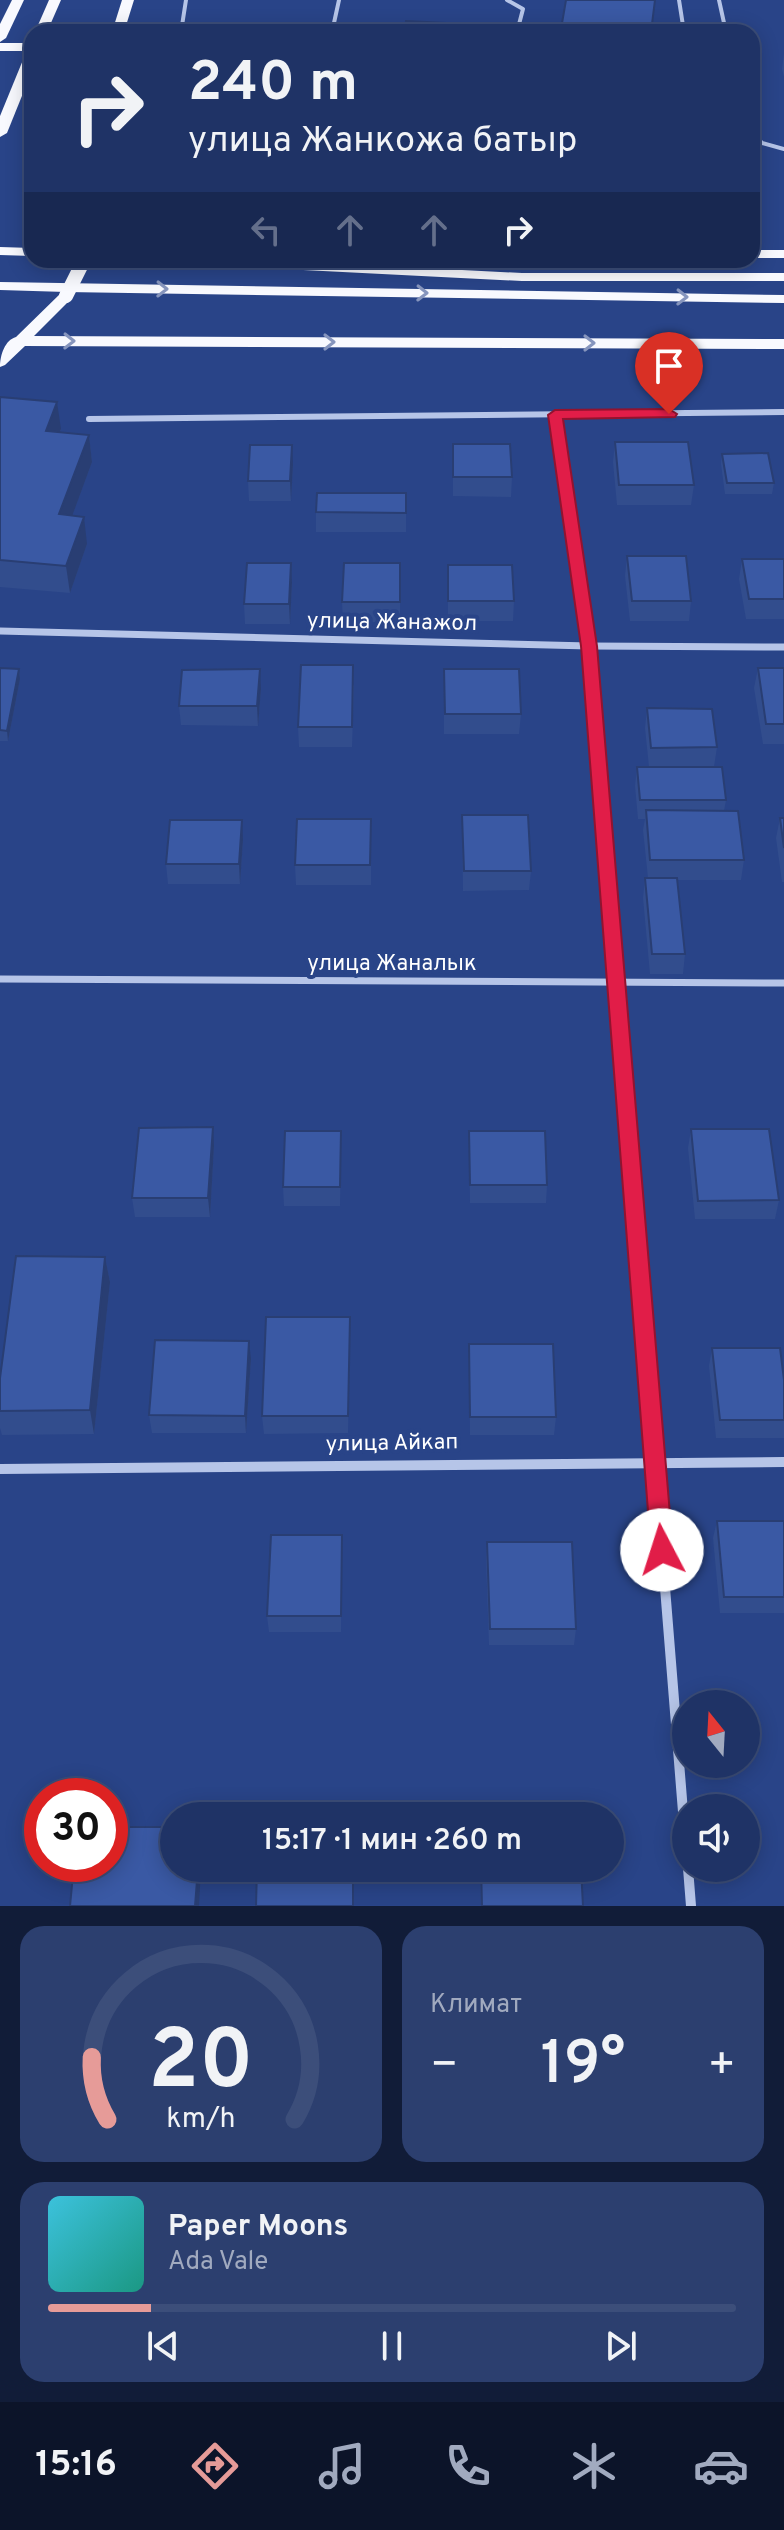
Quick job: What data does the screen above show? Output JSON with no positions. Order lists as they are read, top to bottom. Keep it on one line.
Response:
{"streets":{"street":["улица Жанажол","улица Жаналык","улица Айкап"]},"north":"top","page":{"turn":["240 m","улица Жанкожа батыр"],"limit":"30","trip":"15:17 · 1 мин · 260 m","tile":"Климат","heat":["−","19°","+"],"song":["Paper Moons","Ada Vale"],"tabs":"15:16","gauge":["20","km/h"]}}
